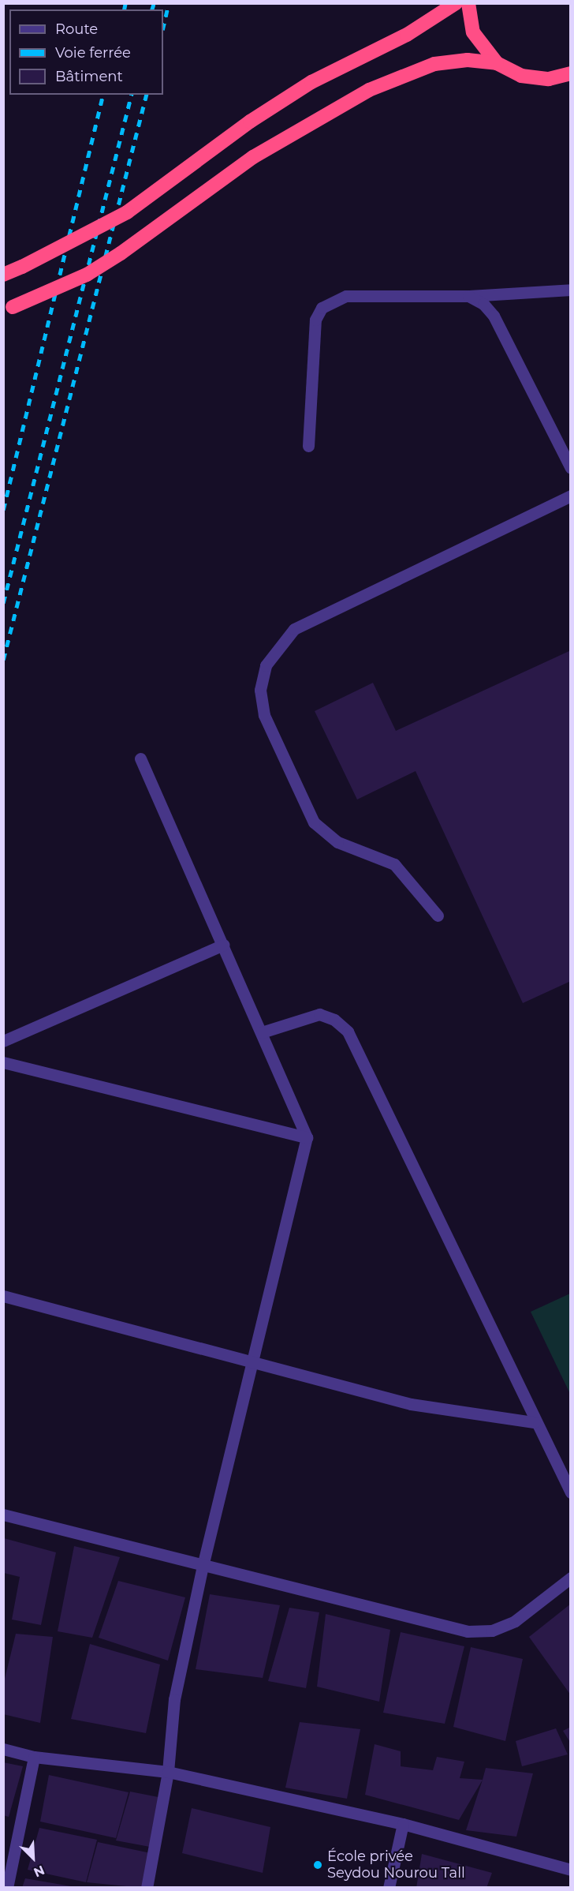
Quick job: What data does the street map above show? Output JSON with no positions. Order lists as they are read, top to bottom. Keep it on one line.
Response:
{"places":["École privée Seydou Nourou Tall"],"legend":["Route","Voie ferrée","Bâtiment"],"north":"bottom right"}
